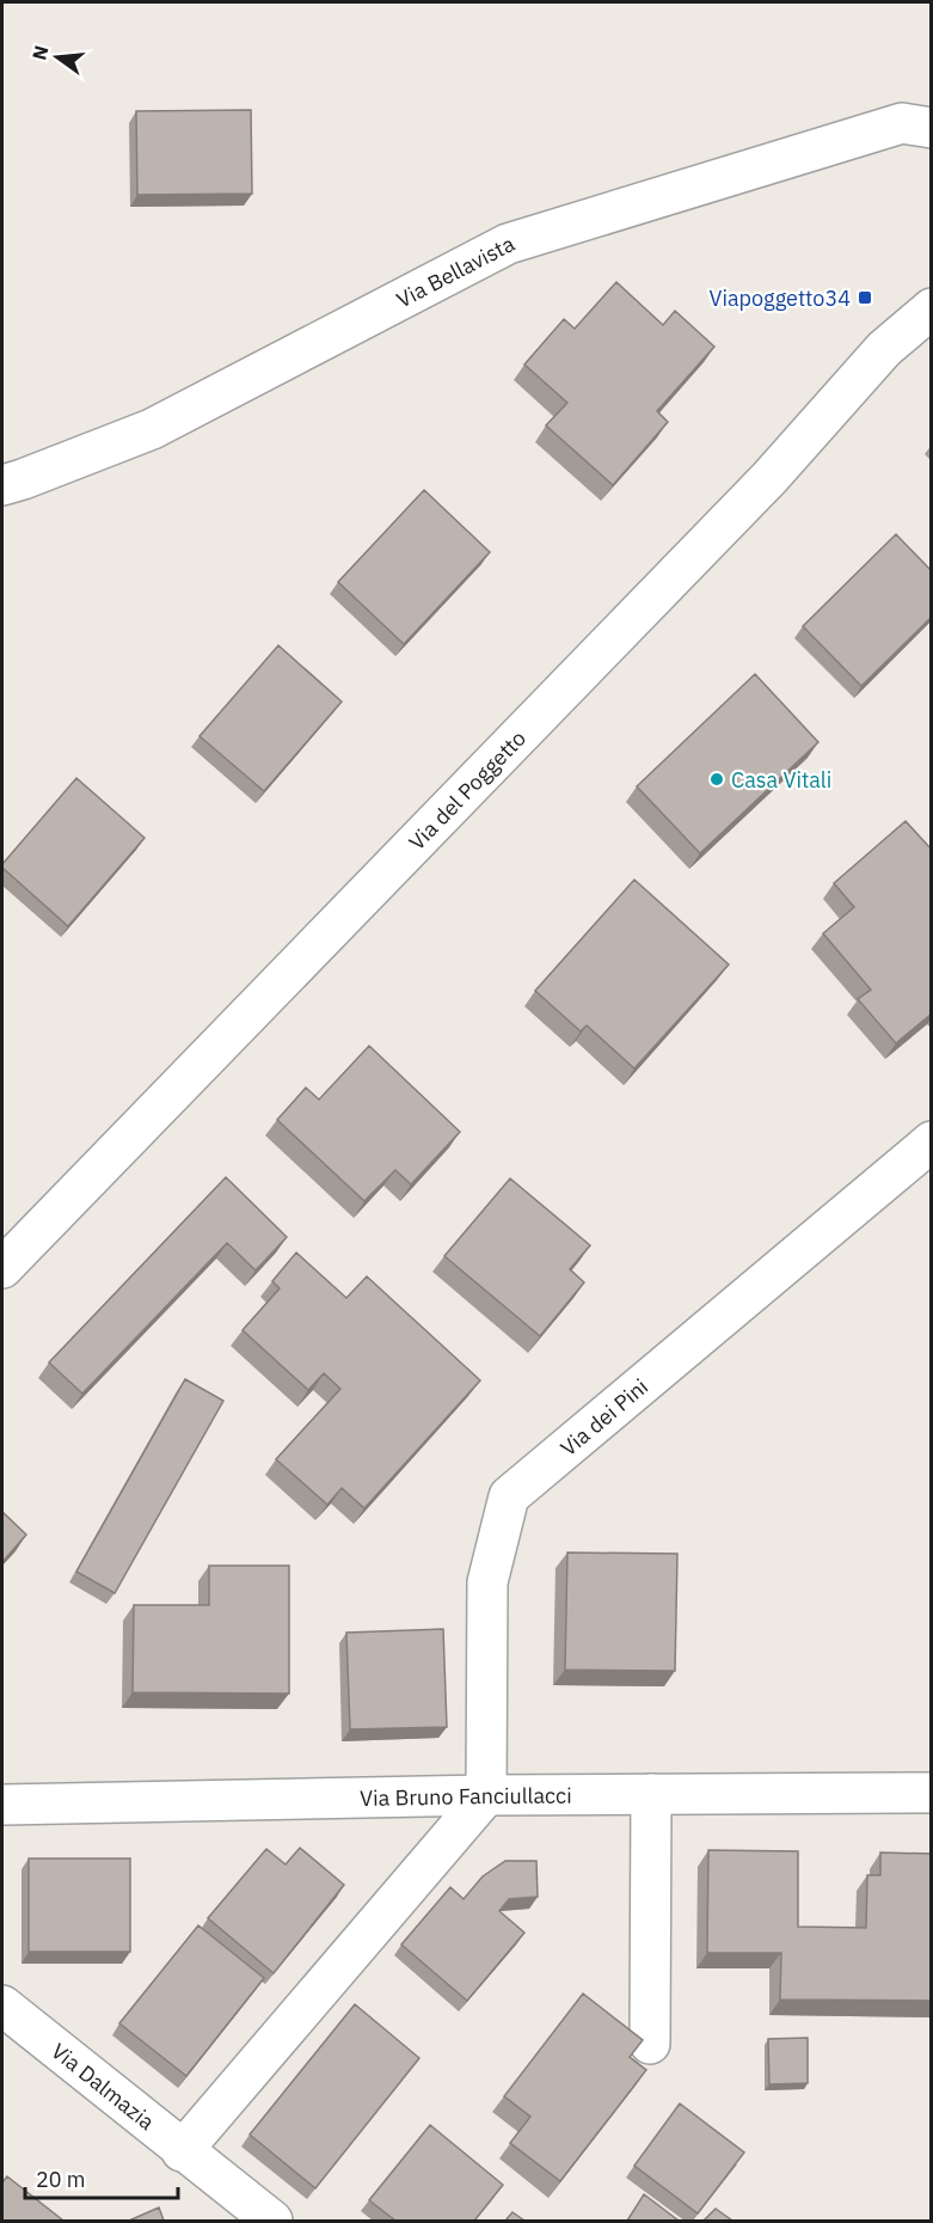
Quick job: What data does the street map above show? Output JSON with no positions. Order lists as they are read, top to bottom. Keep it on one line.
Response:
{"streets":{"street":["Via Bellavista","Via del Poggetto","Via dei Pini","Via Bruno Fanciullacci","Via Dalmazia"]},"crossings":[["Via dei Pini","Via Bruno Fanciullacci"]],"places":{"transit":["Viapoggetto34"],"other":["Casa Vitali"]},"scale_bar":"20 m","north":"left"}
